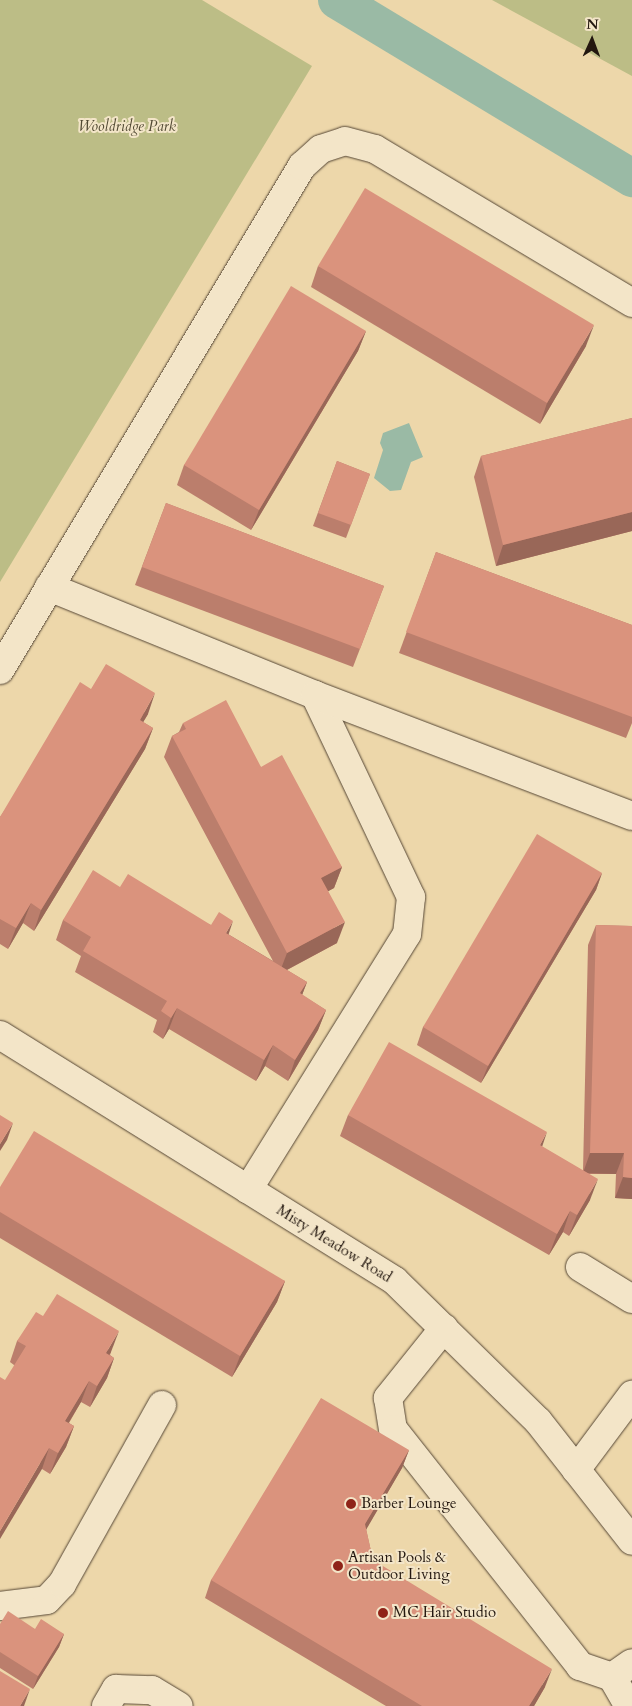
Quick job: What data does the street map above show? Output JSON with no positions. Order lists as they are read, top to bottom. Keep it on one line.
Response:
{"streets":{"street":["Misty Meadow Road"]},"parks":["Wooldridge Park"],"places":["Barber Lounge","Artisan Pools & Outdoor Living","MC Hair Studio"],"north":"top"}
